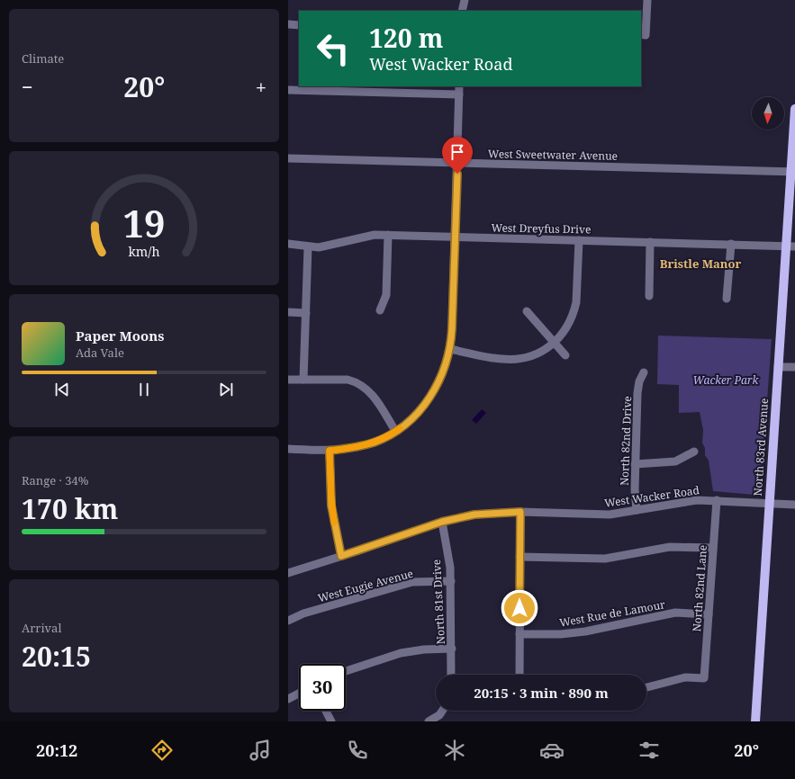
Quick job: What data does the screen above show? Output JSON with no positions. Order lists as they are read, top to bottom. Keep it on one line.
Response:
{"streets":{"main road":["North 83rd Avenue"],"street":["West Sweetwater Avenue","West Dreyfus Drive","North 82nd Drive","West Wacker Road","West Eugie Avenue","North 82nd Lane","North 81st Drive","West Rue de Lamour"]},"crossings":[["West Sweetwater Avenue","North 83rd Avenue"],["West Dreyfus Drive","North 83rd Avenue"],["North 82nd Drive","West Wacker Road"],["North 83rd Avenue","West Wacker Road"],["West Wacker Road","North 82nd Lane"],["West Wacker Road","North 81st Drive"],["West Eugie Avenue","North 81st Drive"],["North 82nd Lane","West Rue de Lamour"]],"districts":["Bristle Manor"],"parks":["Wacker Park"],"north":"bottom","page":{"tile":["Climate",["Range · 34%","170 km"],["Arrival","20:15"]],"turn":["120 m","West Wacker Road"],"heat":["−","20°","+"],"song":["Paper Moons","Ada Vale"],"limit":"30","trip":"20:15 · 3 min · 890 m","tabs":["20:12","20°"],"gauge":["19","km/h"]}}
